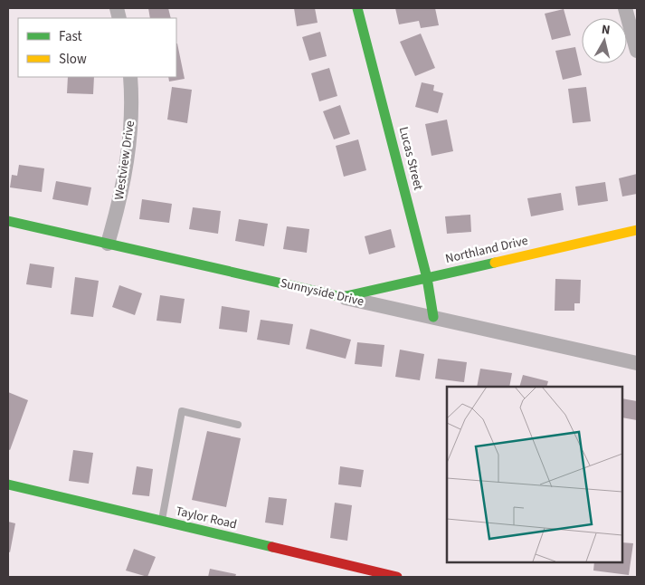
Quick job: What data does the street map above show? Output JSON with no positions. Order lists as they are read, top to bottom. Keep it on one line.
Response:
{"streets":{"street":["Lucas Street","Westview Drive","Northland Drive","Sunnyside Drive","Taylor Road"]},"crossings":[["Lucas Street","Northland Drive"],["Lucas Street","Sunnyside Drive"],["Westview Drive","Sunnyside Drive"],["Northland Drive","Sunnyside Drive"]],"legend":["Fast","Slow"],"north":"top"}
